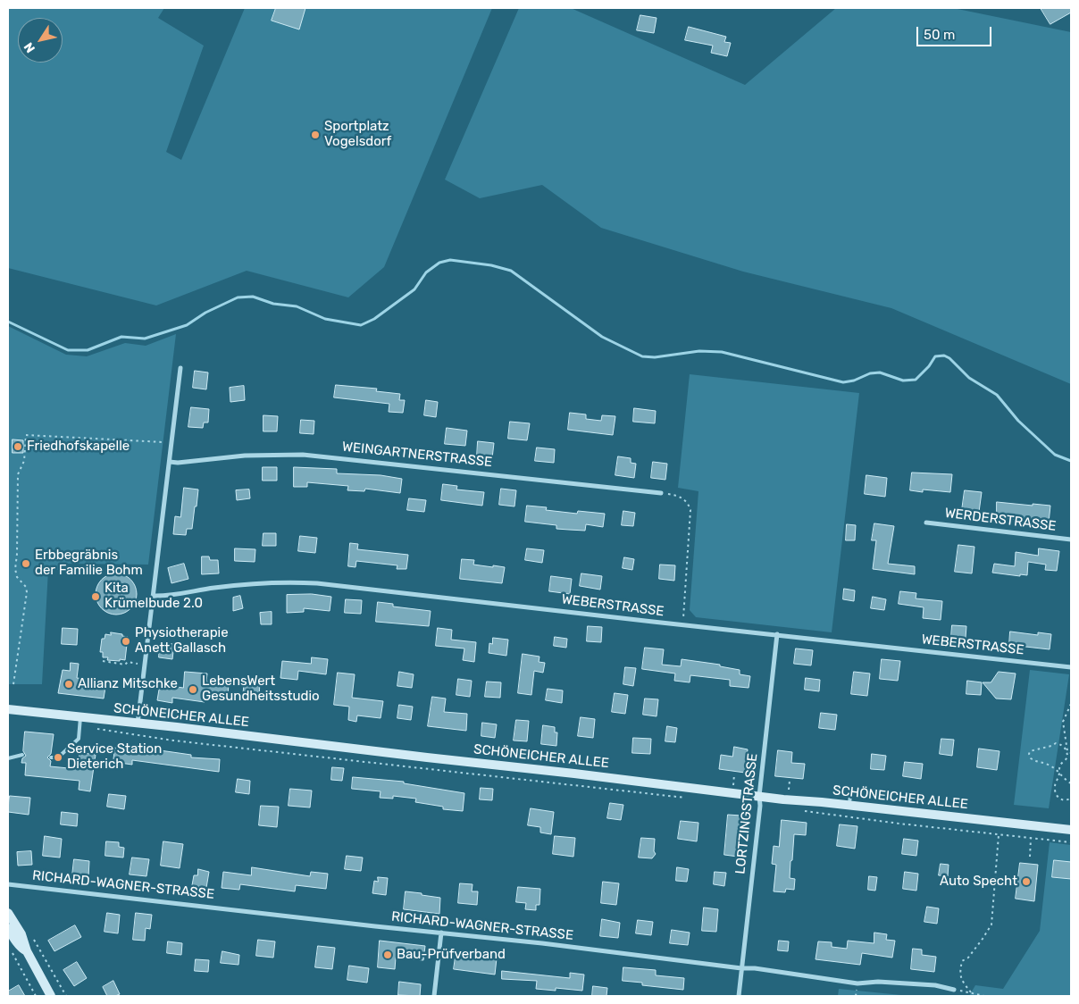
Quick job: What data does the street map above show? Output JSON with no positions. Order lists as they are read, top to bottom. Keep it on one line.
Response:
{"streets":{"street":["WEINGARTNERSTRASSE","WERDERSTRASSE","WEBERSTRASSE","SCHÖNEICHER ALLEE","LORTZINGSTRASSE","RICHARD-WAGNER-STRASSE"]},"crossings":[["WEBERSTRASSE","LORTZINGSTRASSE"],["SCHÖNEICHER ALLEE","LORTZINGSTRASSE"],["LORTZINGSTRASSE","RICHARD-WAGNER-STRASSE"]],"places":["Sportplatz Vogelsdorf","Friedhofskapelle","Erbbegräbnis der Familie Bohm","Kita Krümelbude 2.0","Physiotherapie Anett Gallasch","Allianz Mitschke","LebensWert Gesundheitsstudio","Service Station Dieterich","Auto Specht","Bau-Prüfverband"],"scale_bar":"50 m","north":"bottom left"}
